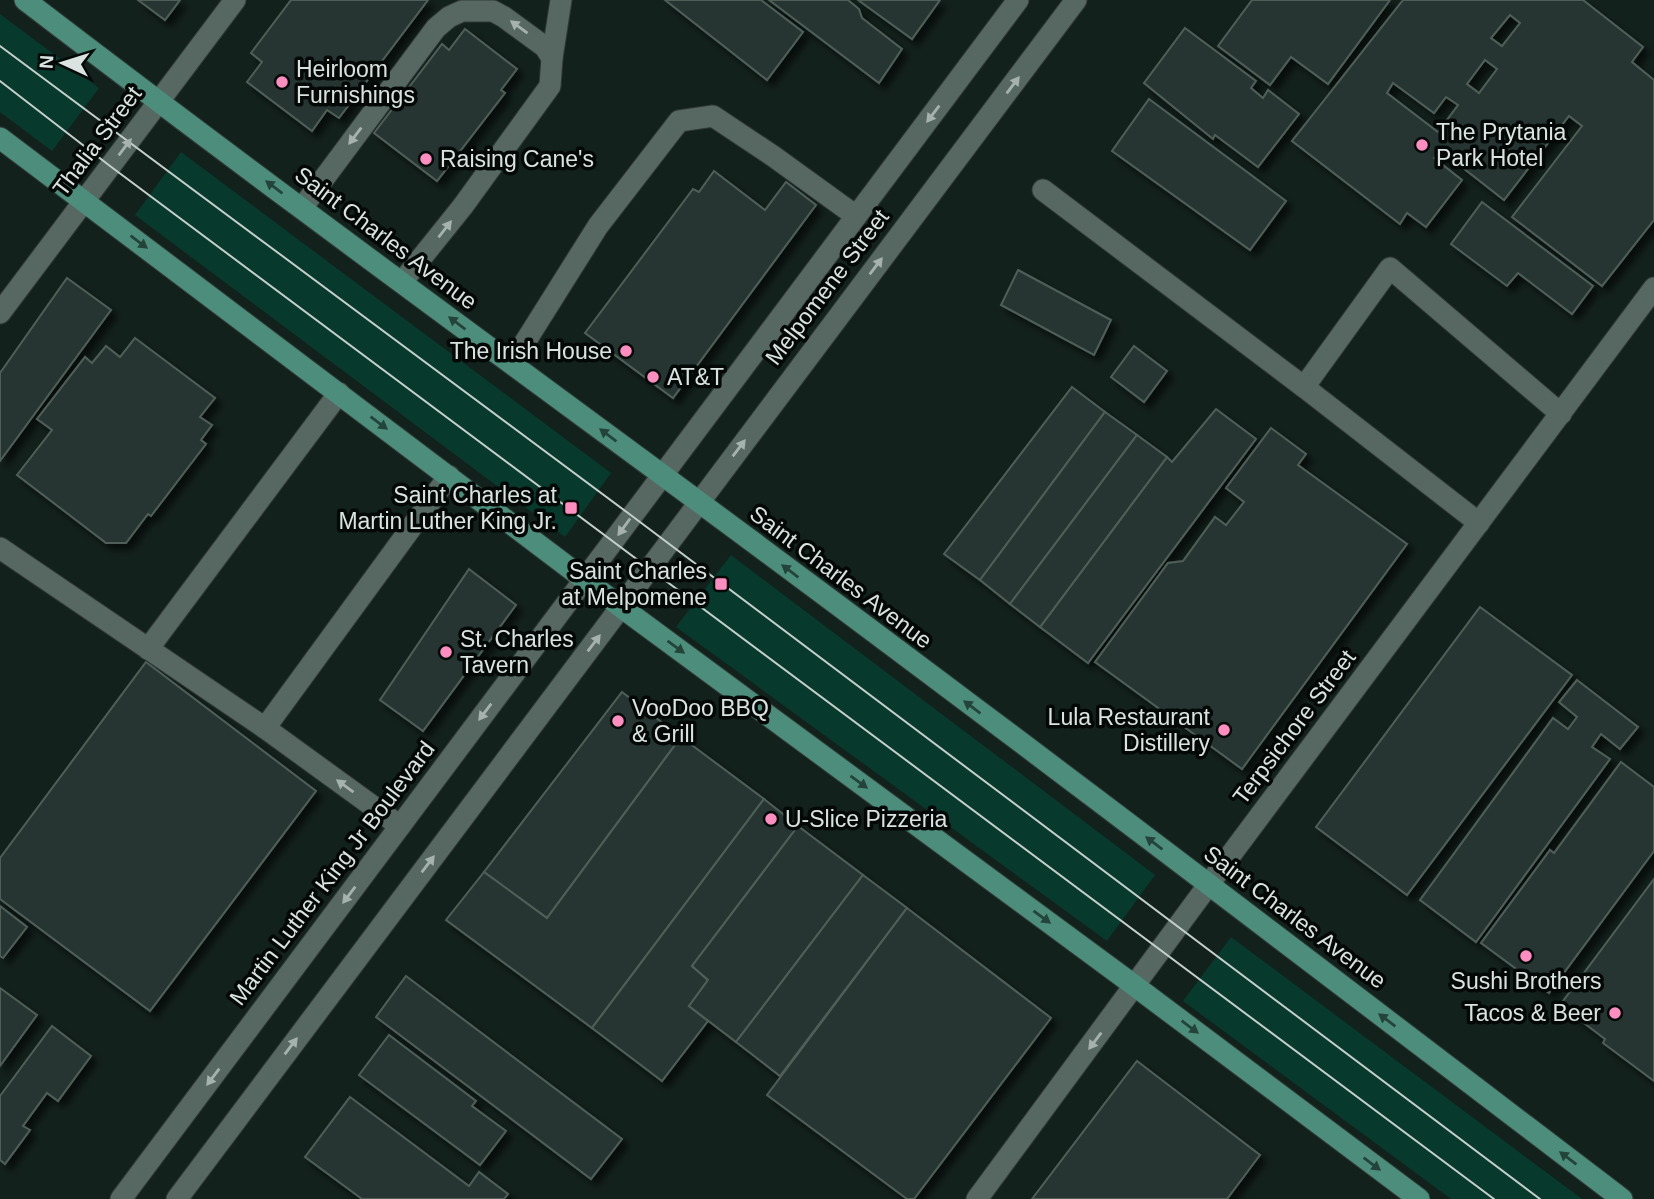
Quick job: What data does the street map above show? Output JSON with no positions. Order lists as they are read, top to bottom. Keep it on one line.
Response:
{"streets":{"main road":["Saint Charles Avenue"],"street":["Thalia Street","Melpomene Street","Terpsichore Street","Martin Luther King Jr Boulevard"]},"crossings":[["Thalia Street","Saint Charles Avenue"],["Saint Charles Avenue","Melpomene Street"],["Saint Charles Avenue","Terpsichore Street"],["Melpomene Street","Martin Luther King Jr Boulevard"]],"places":{"other":["Heirloom Furnishings","The Prytania Park Hotel","Raising Cane's","The Irish House","AT&T","St. Charles Tavern","VooDoo BBQ & Grill","Lula Restaurant Distillery","U-Slice Pizzeria","Sushi Brothers","Tacos & Beer"],"transit":["Saint Charles at Martin Luther King Jr.","Saint Charles at Melpomene"]},"north":"left"}
